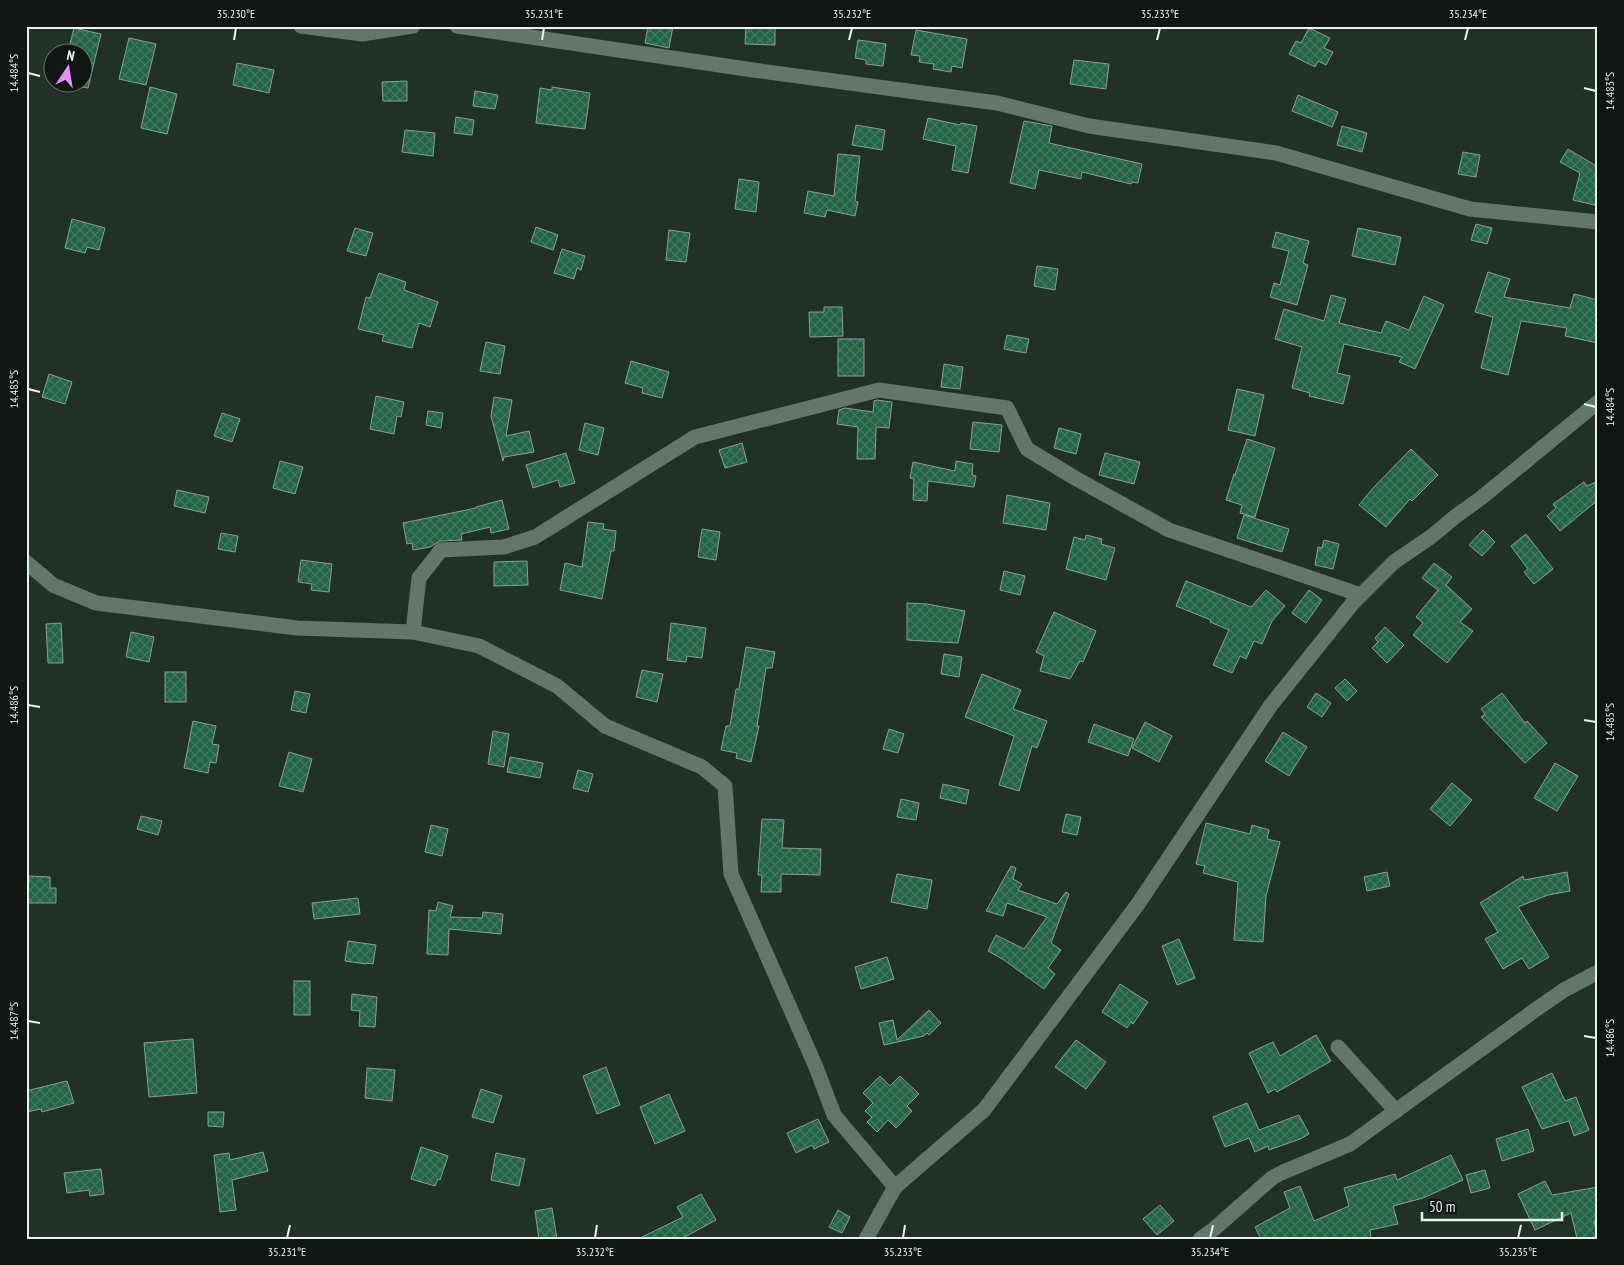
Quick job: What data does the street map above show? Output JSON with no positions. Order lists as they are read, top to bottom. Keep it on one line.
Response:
{"scale_bar":"50 m","north":"top","coordinates":["35.230°E","35.231°E","35.232°E","35.233°E","35.234°E","14.484°S","14.483°S","14.485°S","14.486°S","14.487°S","35.235°E"]}
